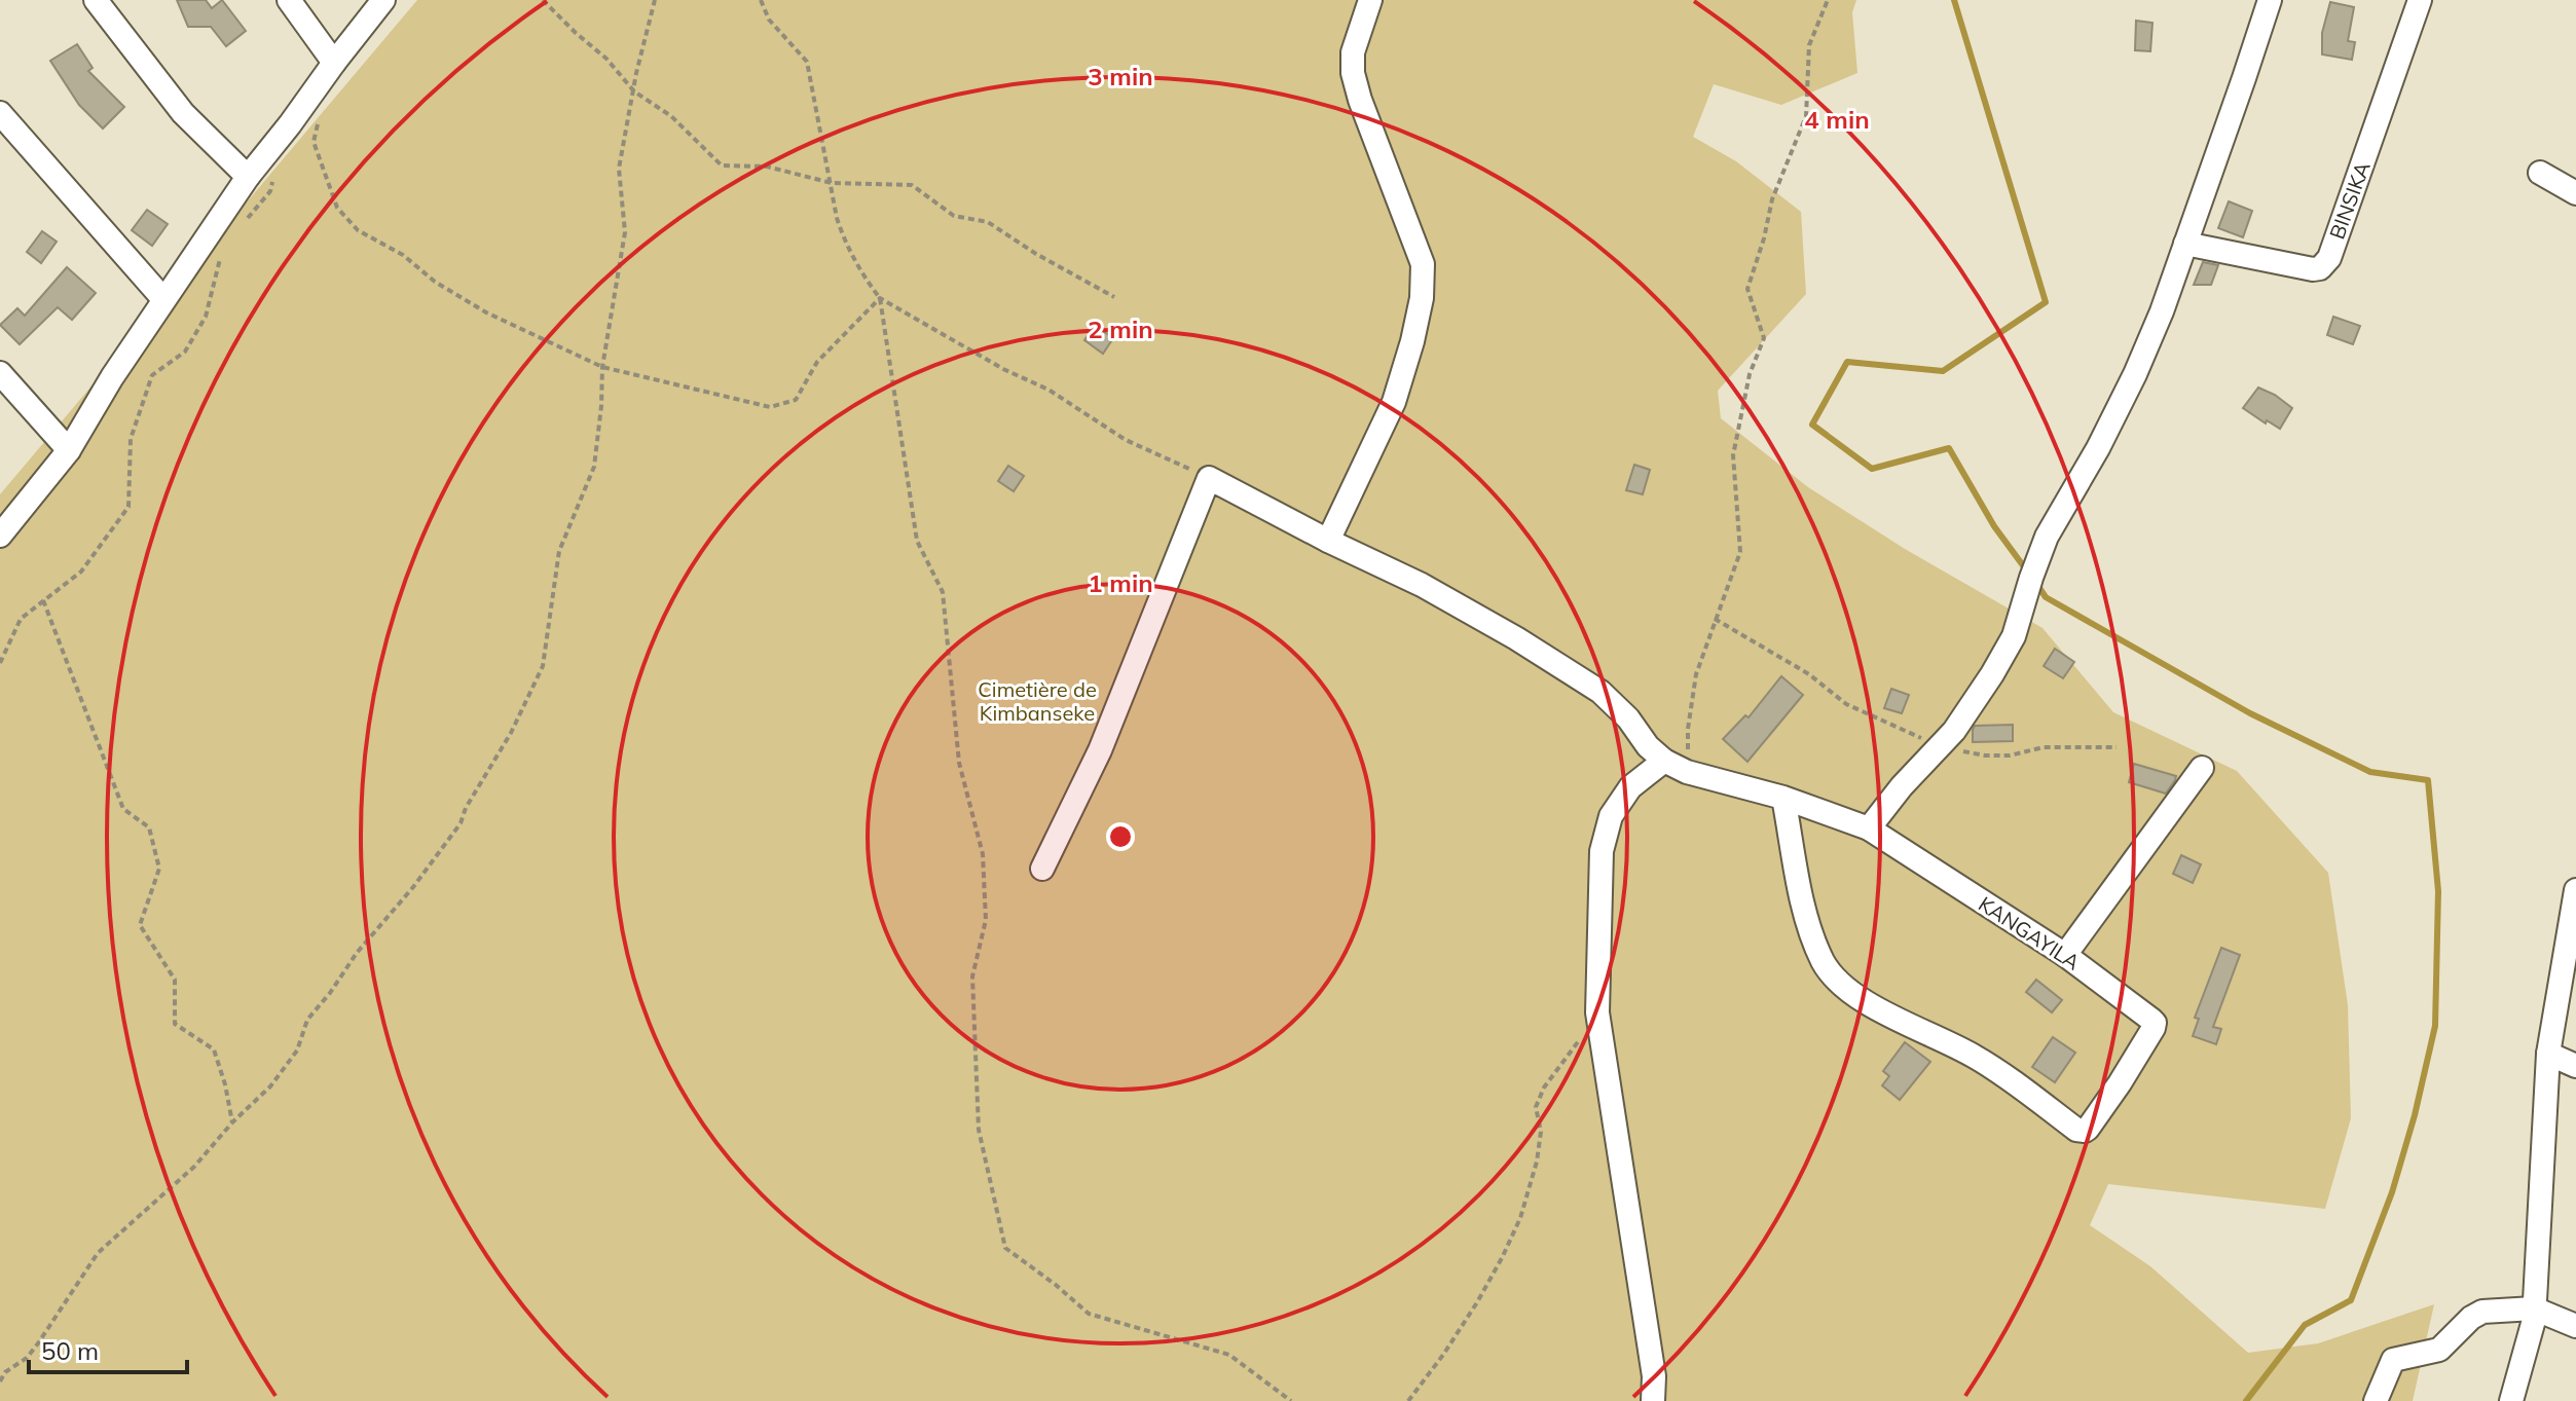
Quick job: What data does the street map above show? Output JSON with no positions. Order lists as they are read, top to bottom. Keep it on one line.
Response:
{"streets":{"street":["BINSIKA","KANGAYILA"]},"parks":["Cimetière de Kimbanseke"],"scale_bar":"50 m","rings":["3 min","4 min","2 min","1 min"]}
